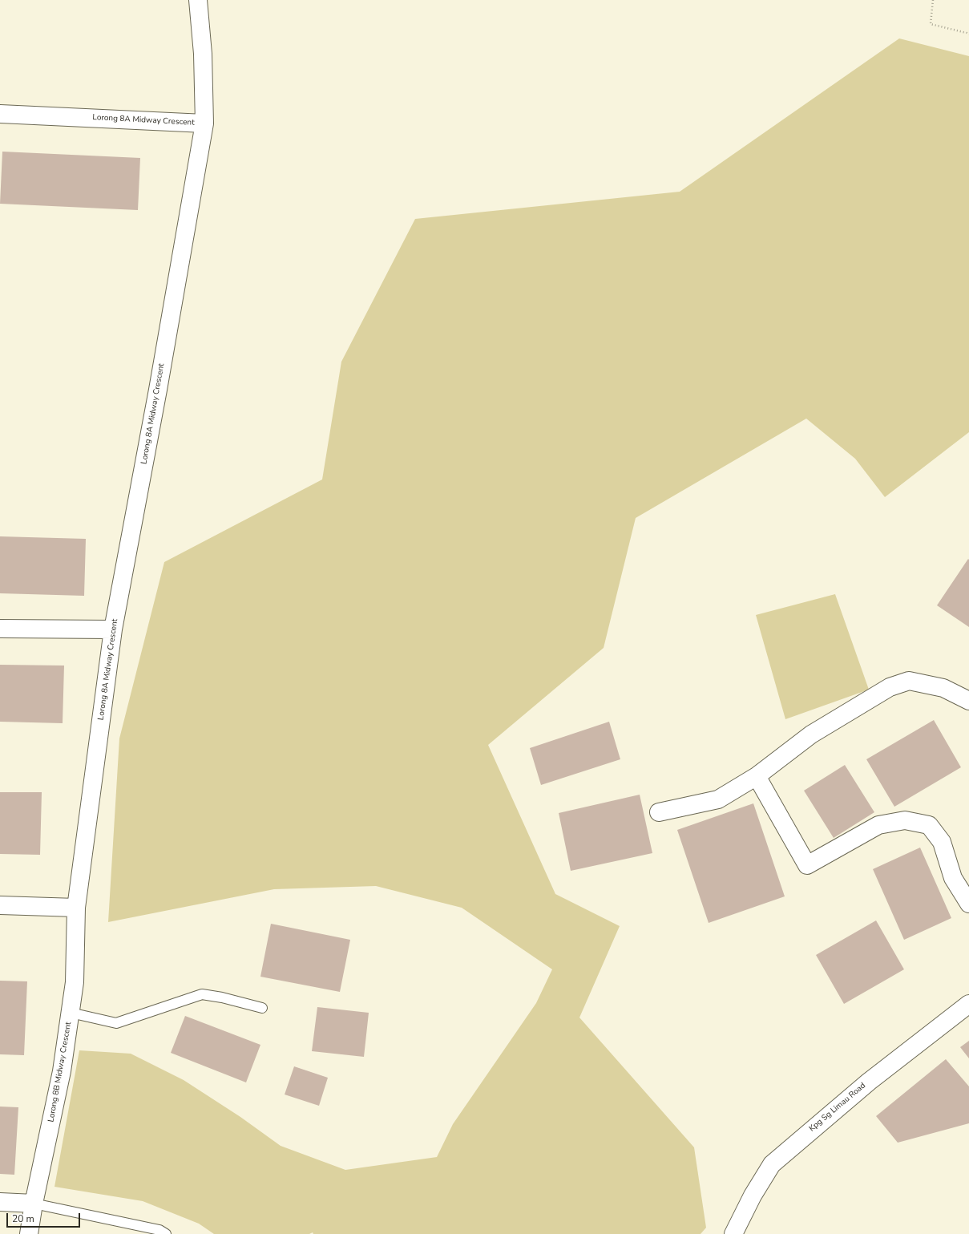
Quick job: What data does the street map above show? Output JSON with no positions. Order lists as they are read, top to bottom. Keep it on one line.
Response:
{"streets":{"street":["Lorong 8A Midway Crescent","Lorong 8B Midway Crescent","Kpg Sg Limau Road"]},"crossings":[["Lorong 8A Midway Crescent","Lorong 8B Midway Crescent"]],"scale_bar":"20 m"}
